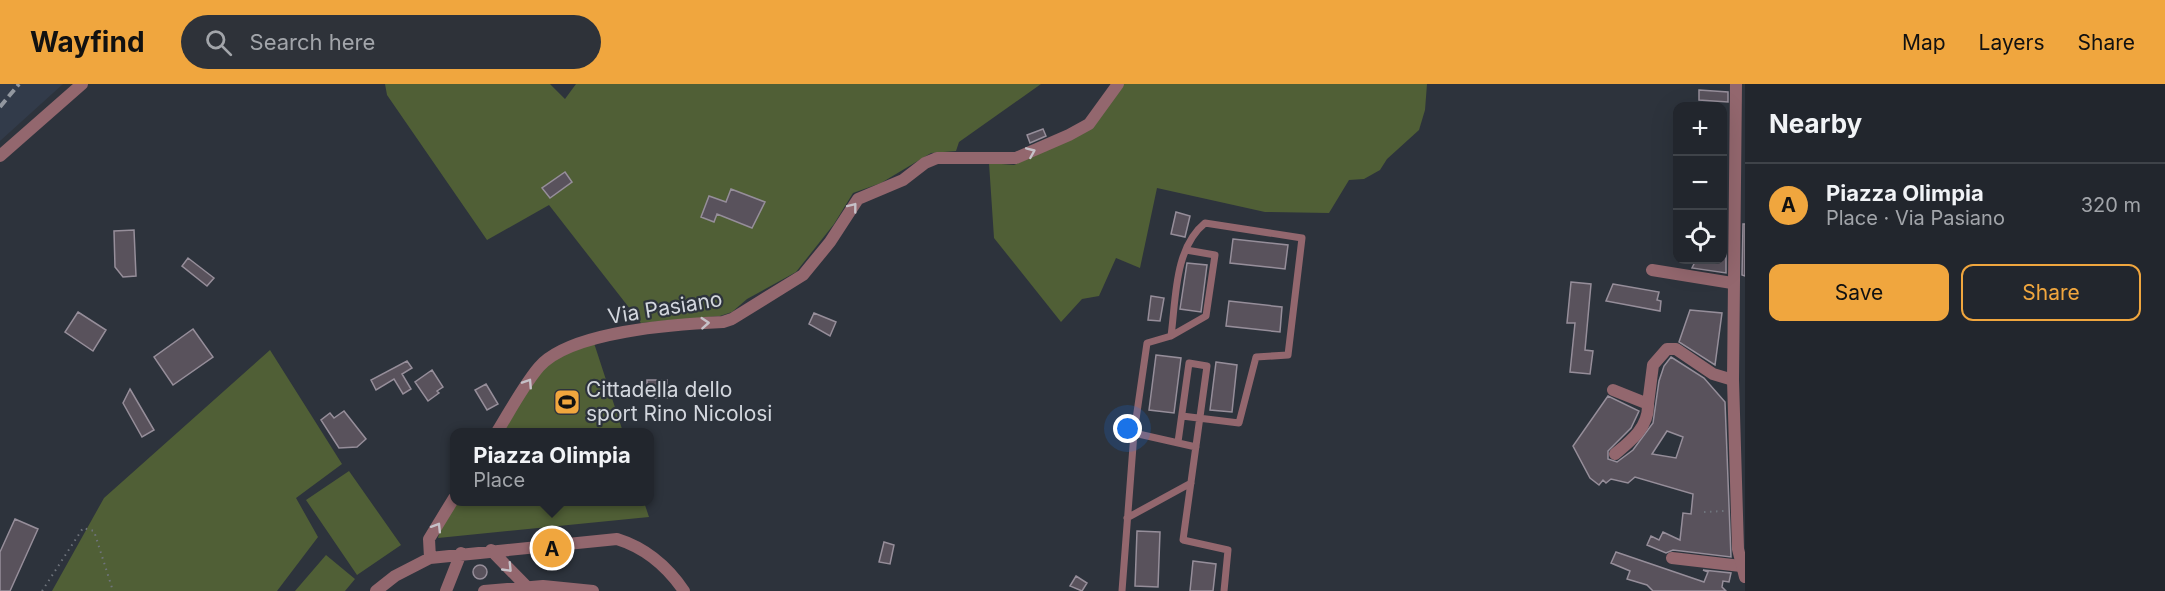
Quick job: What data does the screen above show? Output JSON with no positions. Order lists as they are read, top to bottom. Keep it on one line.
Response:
{"streets":{"street":["Via Pasiano"]},"one_way":["Via Pasiano"],"places":{"sports":["Cittadella dello sport Rino Nicolosi"]},"page":{"header":"Wayfind","search":"Search here","nav":["Map","Layers","Share"],"heading":"Nearby","map_buttons":["+","−"],"list":[{"mark":"A","name":"Piazza Olimpia","note":"Place · Via Pasiano","value":"320 m"}],"buttons":["Save","Share"],"popup":["Piazza Olimpia","Place"],"pins":"A"}}
